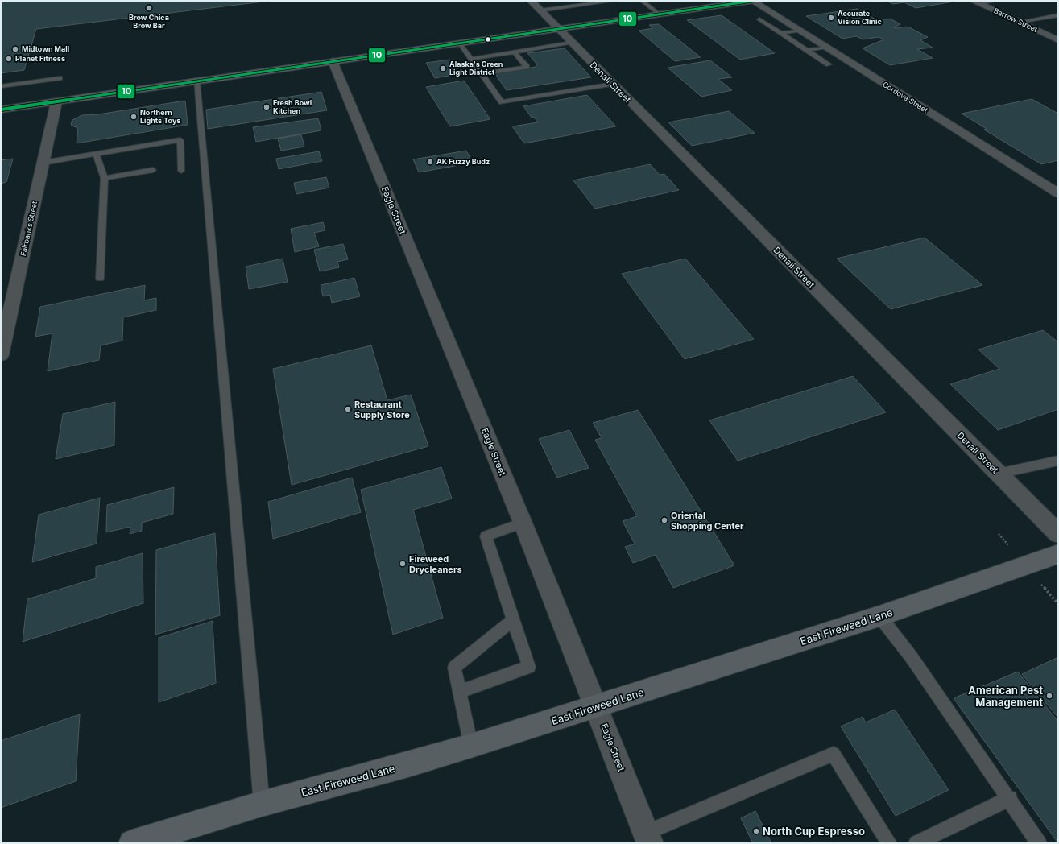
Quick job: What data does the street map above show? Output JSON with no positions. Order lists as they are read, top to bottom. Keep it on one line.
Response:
{"streets":{"main road":["East Fireweed Lane"],"street":["Barrow Street","Denali Street","Cordova Street","Eagle Street","Fairbanks Street"]},"crossings":[["Eagle Street","East Fireweed Lane"]],"places":["Brow Chica Brow Bar","Accurate Vision Clinic","Midtown Mall","Planet Fitness","Alaska's Green Light District","Fresh Bowl Kitchen","Northern Lights Toys","AK Fuzzy Budz","Restaurant Supply Store","Oriental Shopping Center","Fireweed Drycleaners","American Pest Management","North Cup Espresso"],"lines":["transit line 10"]}
